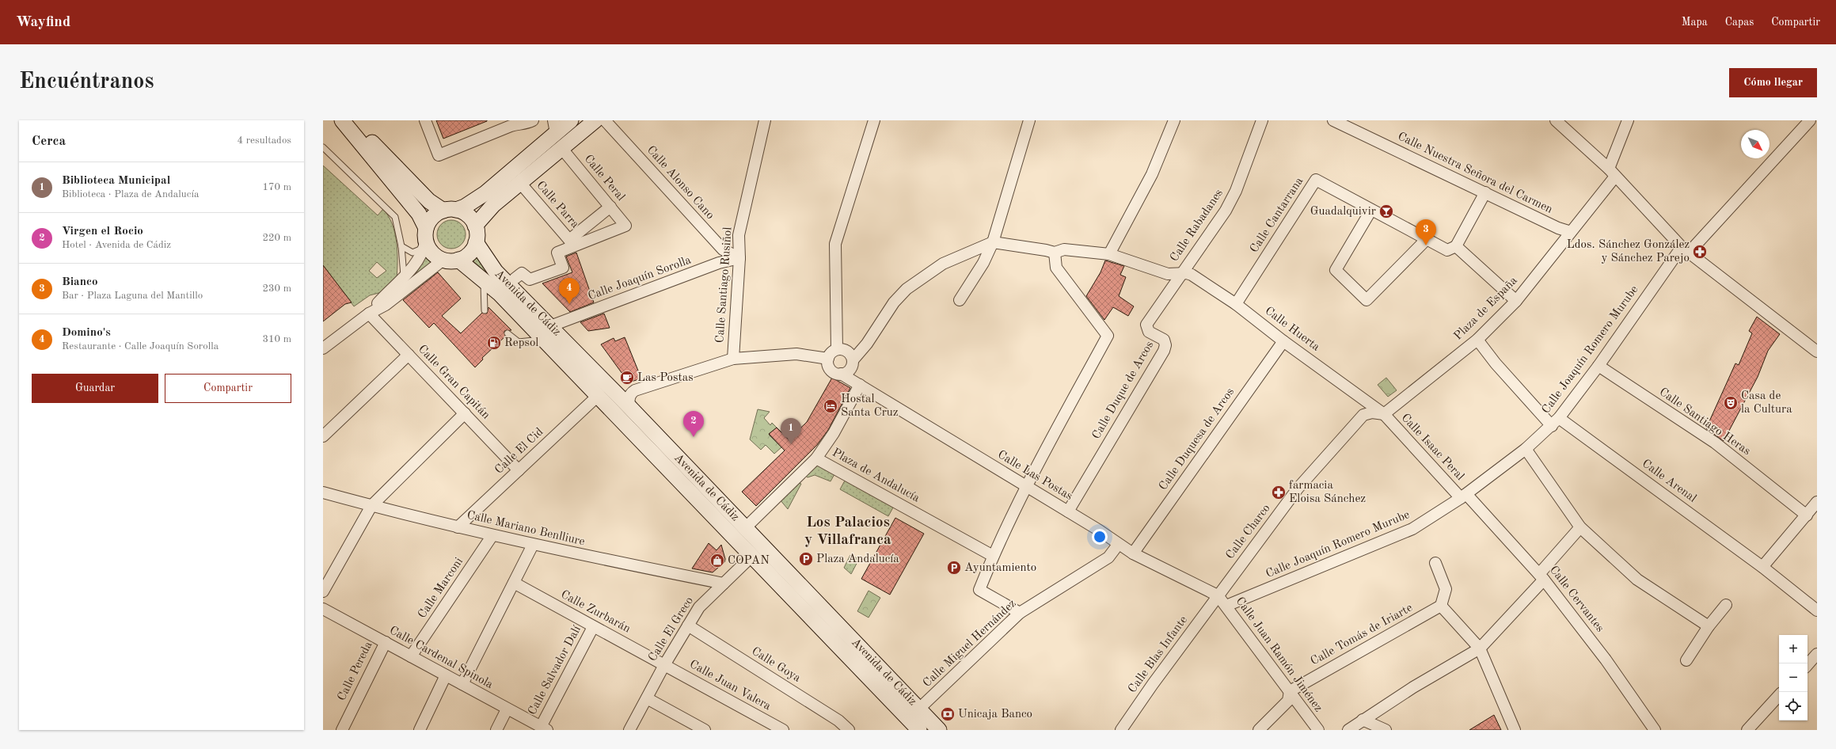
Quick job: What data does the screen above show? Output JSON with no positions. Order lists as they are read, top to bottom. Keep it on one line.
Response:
{"streets":{"main road":["Avenida de Cádiz"],"street":["Calle Nuestra Señora del Carmen","Calle Peral","Calle Alonso Cano","Calle Parra","Calle Cantarrana","Calle Rabadanes","Calle Joaquín Sorolla","Calle Santiago Rusiñol","Plaza de España","Calle Huerta","Calle Joaquín Romero Murube","Calle Gran Capitán","Calle Duque de Arcos","Calle Santiago Heras","Calle Duquesa de Arcos","Calle Isaac Peral","Calle El Cid","Plaza de Andalucía","Calle Las Postas","Calle Arenal","Calle Mariano Benlliure","Calle Charco","Calle Marconi","Calle Cervantes","Calle Zurbarán","Calle El Greco","Calle Tomás de Iriarte","Calle Miguel Hernández","Calle Blas Infante","Calle Juan Ramón Jiménez","Calle Cardenal Spinola","Calle Goya","Calle Salvador Dalí","Calle Pereda","Calle Juan Valera"]},"crossings":[["Calle Nuestra Señora del Carmen","Plaza de España"],["Calle Peral","Calle Parra"],["Calle Alonso Cano","Calle Joaquín Sorolla"],["Calle Alonso Cano","Calle Santiago Rusiñol"],["Calle Cantarrana","Calle Huerta"],["Calle Rabadanes","Calle Huerta"],["Calle Rabadanes","Calle Duque de Arcos"],["Calle Joaquín Sorolla","Calle Santiago Rusiñol"],["Calle Joaquín Sorolla","Avenida de Cádiz"],["Avenida de Cádiz","Calle El Cid"],["Avenida de Cádiz","Plaza de Andalucía"],["Avenida de Cádiz","Calle El Greco"],["Avenida de Cádiz","Calle Miguel Hernández"],["Plaza de España","Calle Huerta"],["Plaza de España","Calle Isaac Peral"],["Plaza de España","Calle Arenal"],["Plaza de España","Calle Charco"],["Calle Huerta","Calle Duque de Arcos"],["Calle Huerta","Calle Duquesa de Arcos"],["Calle Huerta","Calle Isaac Peral"],["Calle Huerta","Calle Charco"],["Calle Joaquín Romero Murube","Calle Santiago Heras"],["Calle Joaquín Romero Murube","Calle Isaac Peral"],["Calle Joaquín Romero Murube","Calle Arenal"],["Calle Joaquín Romero Murube","Calle Cervantes"],["Calle Joaquín Romero Murube","Calle Juan Ramón Jiménez"],["Calle Gran Capitán","Calle El Cid"],["Calle Duque de Arcos","Calle Las Postas"],["Calle Duquesa de Arcos","Calle Las Postas"],["Calle Isaac Peral","Calle Charco"],["Calle Isaac Peral","Calle Cervantes"],["Calle El Cid","Calle Mariano Benlliure"],["Calle Las Postas","Calle Charco"],["Calle Las Postas","Calle Miguel Hernández"],["Calle Las Postas","Calle Blas Infante"],["Calle Las Postas","Calle Juan Ramón Jiménez"],["Calle Mariano Benlliure","Calle Marconi"],["Calle Mariano Benlliure","Calle El Greco"],["Calle Charco","Calle Blas Infante"],["Calle Charco","Calle Juan Ramón Jiménez"],["Calle Marconi","Calle Cardenal Spinola"],["Calle Zurbarán","Calle El Greco"],["Calle Zurbarán","Calle Salvador Dalí"],["Calle Zurbarán","Calle Juan Valera"],["Calle El Greco","Calle Goya"],["Calle El Greco","Calle Juan Valera"],["Calle Tomás de Iriarte","Calle Juan Ramón Jiménez"],["Calle Blas Infante","Calle Juan Ramón Jiménez"],["Calle Cardenal Spinola","Calle Salvador Dalí"],["Calle Cardenal Spinola","Calle Pereda"]],"districts":["Los Palacios y Villafranca"],"places":{"bar":["Guadalquivir"],"pharmacy":["Ldos. Sánchez González y Sánchez Parejo","farmacia Eloisa Sánchez"],"fuel station":["Repsol"],"cafe":["Las Postas"],"theatre":["Casa de la Cultura"],"hotel":["Hostal Santa Cruz"],"parking":["Plaza Andalucía","Ayuntamiento"],"shop":["COPAN"],"bank":["Unicaja Banco"]},"north":"bottom right","page":{"header":"Wayfind","nav":["Mapa","Capas","Compartir"],"buttons":["Cómo llegar",["Guardar","Compartir"]],"title":"Encuéntranos","heading":["Cerca","4 resultados"],"list":[{"mark":"1","name":"Biblioteca Municipal","note":"Biblioteca · Plaza de Andalucía","value":"170 m"},{"mark":"2","name":"Virgen el Rocio","note":"Hotel · Avenida de Cádiz","value":"220 m"},{"mark":"3","name":"Bianco","note":"Bar · Plaza Laguna del Mantillo","value":"230 m"},{"mark":"4","name":"Domino's","note":"Restaurante · Calle Joaquín Sorolla","value":"310 m"}],"pins":["3","4","2","1"],"map_buttons":["+","−"]}}
